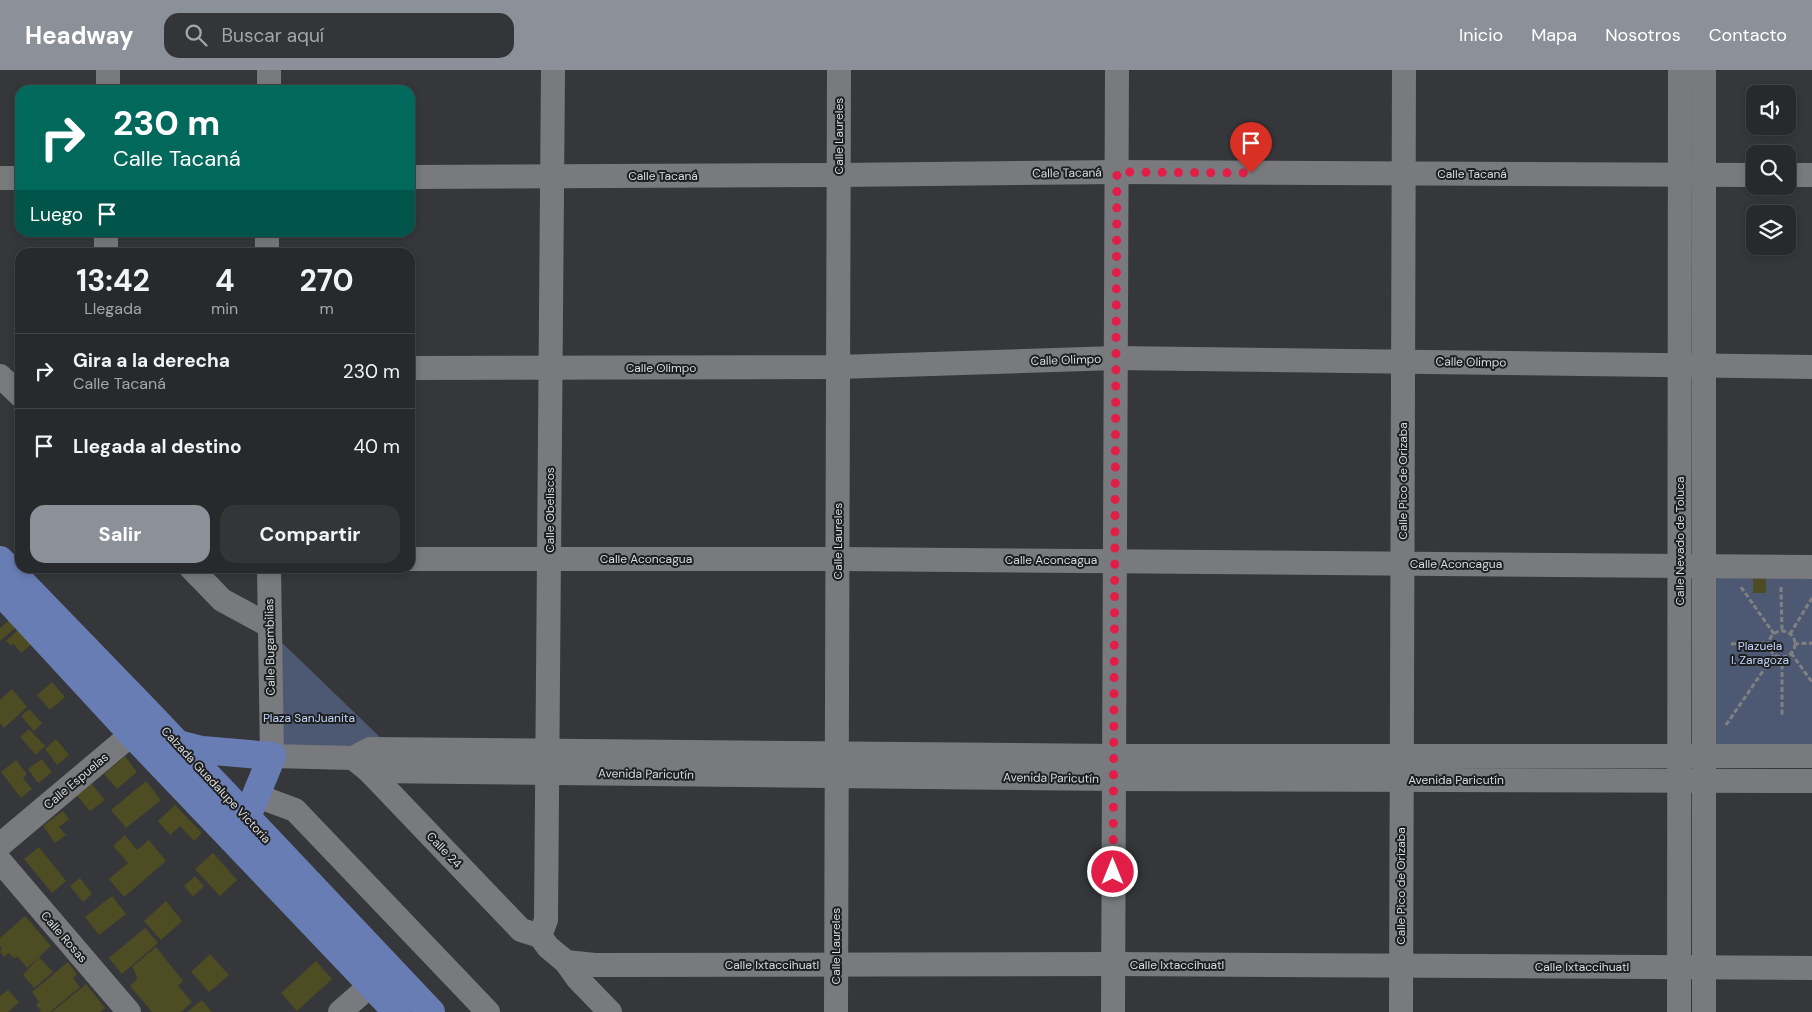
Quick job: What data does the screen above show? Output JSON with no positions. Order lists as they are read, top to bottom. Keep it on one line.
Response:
{"streets":{"main road":["Calzada Guadalupe Victoria"],"street":["Calle Laureles","Calle Tacaná","Calle Olimpo","Calle Pico de Orizaba","Calle Obeliscos","Calle Nevado de Toluca","Calle Aconcagua","Calle Bugambilias","Avenida Paricutín","Calle Espuelas","Calle 24","Calle Rosas","Calle Ixtaccihuatl"]},"crossings":[["Calle Laureles","Calle Tacaná"],["Calle Laureles","Calle Olimpo"],["Calle Laureles","Calle Aconcagua"],["Calle Laureles","Avenida Paricutín"],["Calle Laureles","Calle Ixtaccihuatl"],["Calle Tacaná","Calle Pico de Orizaba"],["Calle Tacaná","Calle Obeliscos"],["Calle Tacaná","Calle Nevado de Toluca"],["Calle Olimpo","Calle Pico de Orizaba"],["Calle Olimpo","Calle Obeliscos"],["Calle Olimpo","Calle Nevado de Toluca"],["Calle Pico de Orizaba","Calle Aconcagua"],["Calle Pico de Orizaba","Avenida Paricutín"],["Calle Pico de Orizaba","Calle Ixtaccihuatl"],["Calle Obeliscos","Calle Aconcagua"],["Calle Obeliscos","Avenida Paricutín"],["Calle Obeliscos","Calle 24"],["Calle Nevado de Toluca","Calle Aconcagua"],["Calle Nevado de Toluca","Avenida Paricutín"],["Calle Nevado de Toluca","Calle Ixtaccihuatl"],["Calle Bugambilias","Avenida Paricutín"],["Avenida Paricutín","Calle 24"],["Calle Espuelas","Calzada Guadalupe Victoria"]],"parks":["Plazuela I. Zaragoza","Plaza SanJuanita"],"page":{"header":"Headway","search":"Buscar aquí","nav":["Inicio","Mapa","Nosotros","Contacto"],"turn":["230 m","Calle Tacaná"],"then":"Luego","eta":["13:42","Llegada","4","min","270","m"],"list":[{"name":"Gira a la derecha","note":"Calle Tacaná","value":"230 m"},{"name":"Llegada al destino","value":"40 m"}],"buttons":["Salir","Compartir"]}}
